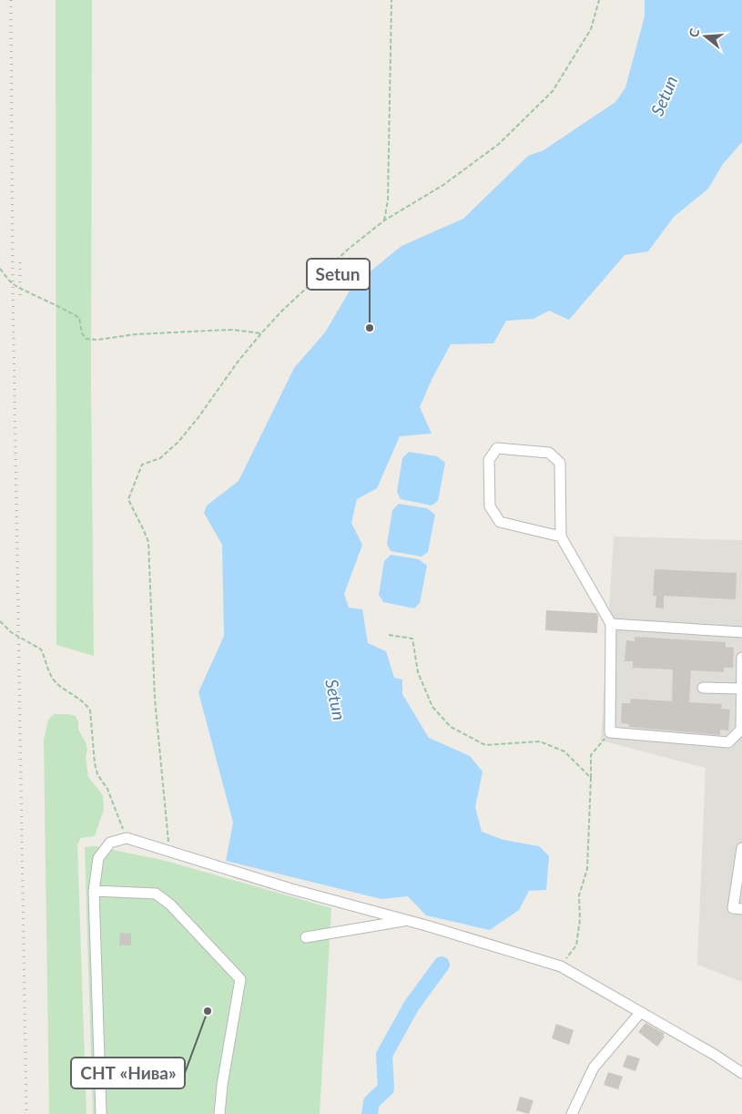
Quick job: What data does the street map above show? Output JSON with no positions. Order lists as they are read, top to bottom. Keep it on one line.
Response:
{"water":["Setun"],"places":["Setun","СНТ «Нива»"],"north":"left"}
